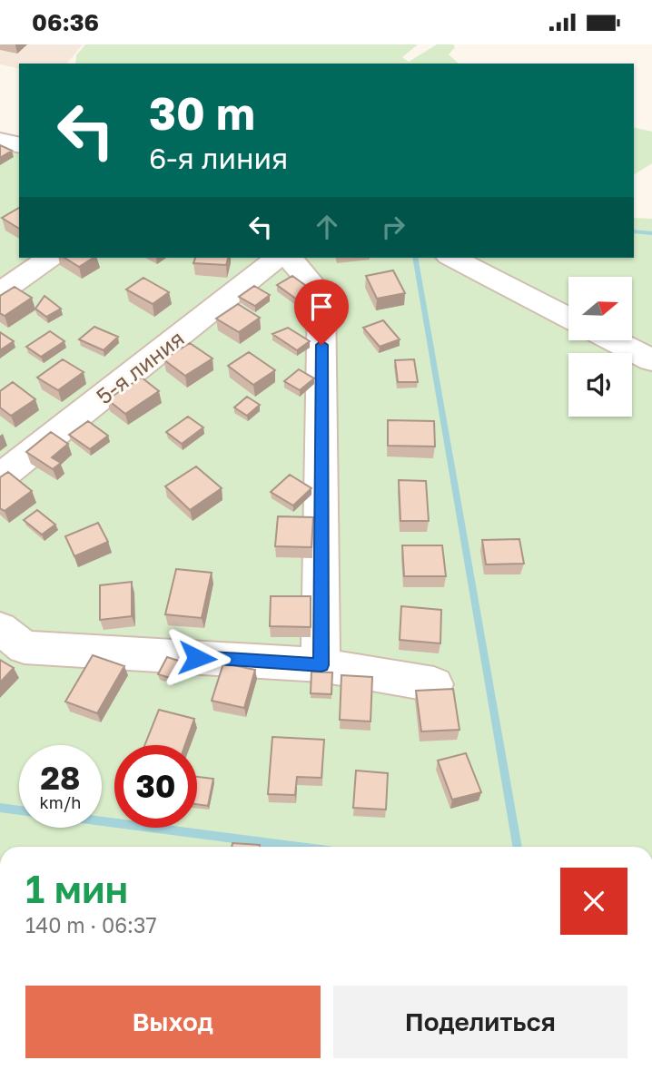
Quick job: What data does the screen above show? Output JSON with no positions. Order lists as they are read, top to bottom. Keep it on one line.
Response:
{"streets":{"street":["5-я линия"]},"north":"right","page":{"status":"06:36","turn":["30 m","6-я линия"],"speed":"28 km/h","limit":"30","heading":["1 мин","140 m · 06:37"],"buttons":["Выход","Поделиться"]}}
